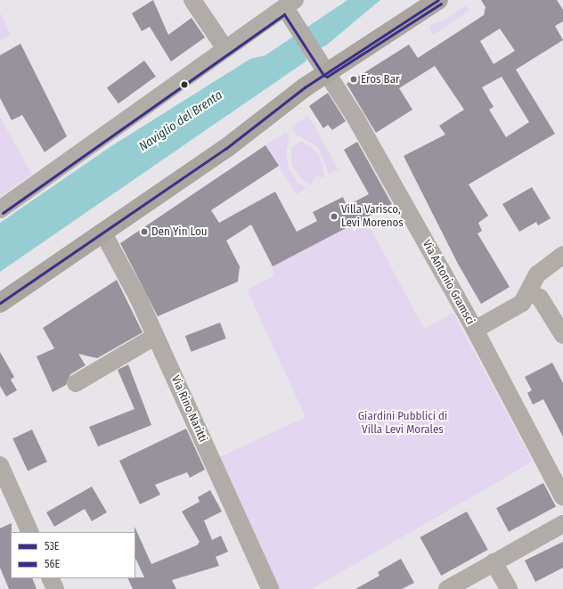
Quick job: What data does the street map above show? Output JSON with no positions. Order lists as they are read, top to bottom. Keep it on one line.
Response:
{"streets":{"street":["Via Antonio Gramsci","Via Rino Naritti"]},"water":["Naviglio del Brenta"],"parks":["Giardini Pubblici di Villa Levi Morales"],"places":["Eros Bar","Villa Varisco, Levi Morenos","Den Yin Lou"],"lines":["transit line 53E","transit line 56E"],"legend":["53E","56E"]}
